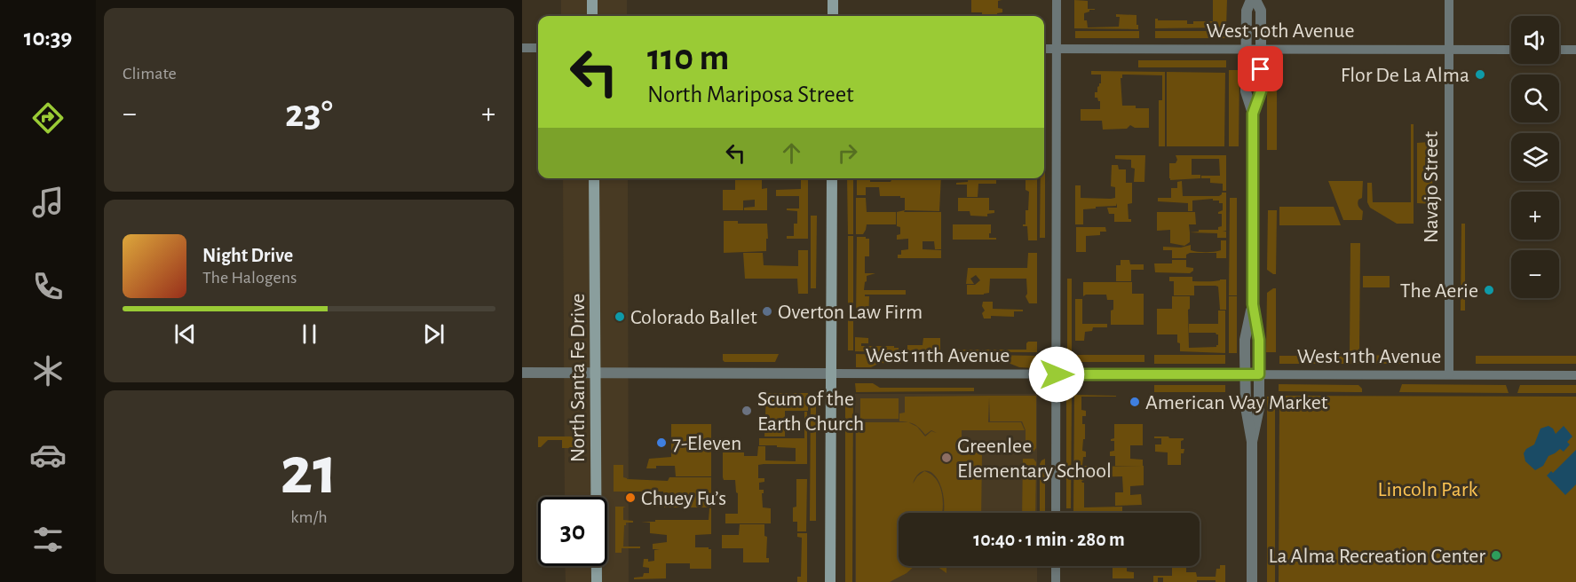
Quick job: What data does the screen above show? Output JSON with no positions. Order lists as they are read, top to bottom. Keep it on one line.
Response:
{"streets":{"main road":["North Santa Fe Drive"],"street":["West 10th Avenue","Navajo Street","West 11th Avenue"]},"crossings":[["West 10th Avenue","Navajo Street"],["Navajo Street","West 11th Avenue"],["West 11th Avenue","North Santa Fe Drive"]],"parks":["Lincoln Park"],"places":["Flor De La Alma","The Aerie","Overton Law Firm","Colorado Ballet","American Way Market","Scum of the Earth Church","7-Eleven","Greenlee Elementary School","Chuey Fu’s","La Alma Recreation Center"],"page":{"tabs":"10:39","tile":["Climate",["21","km/h"]],"map_buttons":["+","−"],"turn":["110 m","North Mariposa Street"],"heat":["−","23°","+"],"song":["Night Drive","The Halogens"],"limit":"30","trip":"10:40 · 1 min · 280 m"}}
